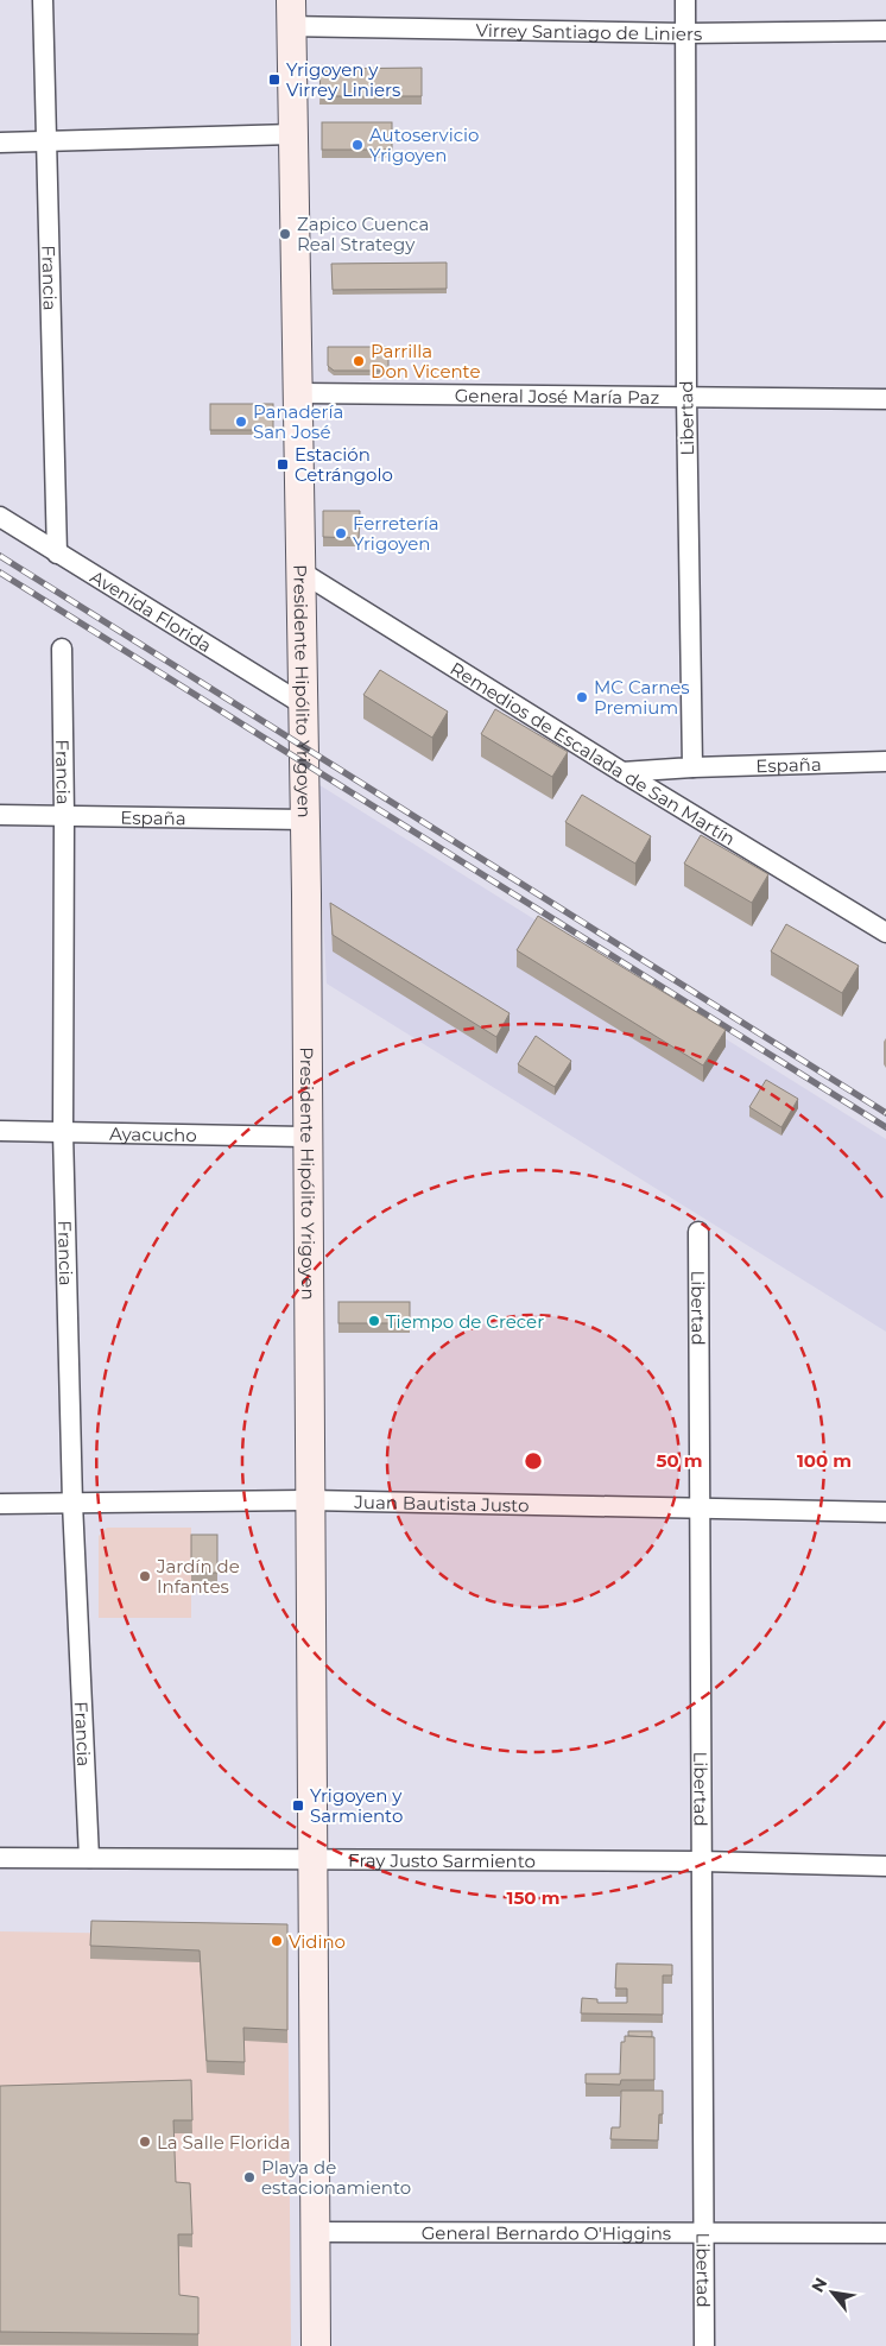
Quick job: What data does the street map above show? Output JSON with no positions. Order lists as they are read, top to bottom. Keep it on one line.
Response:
{"streets":{"street":["Virrey Santiago de Liniers","Francia","General José María Paz","Libertad","Avenida Florida","Presidente Hipólito Yrigoyen","Remedios de Escalada de San Martín","España","Ayacucho","Juan Bautista Justo","Fray Justo Sarmiento","General Bernardo O'Higgins"]},"crossings":[["Virrey Santiago de Liniers","Libertad"],["Virrey Santiago de Liniers","Presidente Hipólito Yrigoyen"],["Francia","Avenida Florida"],["Francia","España"],["Francia","Ayacucho"],["Francia","Juan Bautista Justo"],["Francia","Fray Justo Sarmiento"],["General José María Paz","Libertad"],["General José María Paz","Presidente Hipólito Yrigoyen"],["Libertad","España"],["Libertad","Juan Bautista Justo"],["Libertad","Fray Justo Sarmiento"],["Libertad","General Bernardo O'Higgins"],["Avenida Florida","Presidente Hipólito Yrigoyen"],["Presidente Hipólito Yrigoyen","Remedios de Escalada de San Martín"],["Presidente Hipólito Yrigoyen","España"],["Presidente Hipólito Yrigoyen","Ayacucho"],["Presidente Hipólito Yrigoyen","Juan Bautista Justo"],["Presidente Hipólito Yrigoyen","Fray Justo Sarmiento"],["Presidente Hipólito Yrigoyen","General Bernardo O'Higgins"]],"places":{"transit":["Yrigoyen y Virrey Liniers","Estación Cetrángolo","Yrigoyen y Sarmiento"],"other":["Autoservicio Yrigoyen","Zapico Cuenca Real Strategy","Parrilla Don Vicente","Panadería San José","Ferretería Yrigoyen","MC Carnes Premium","Tiempo de Crecer","Jardín de Infantes","Vidino","La Salle Florida","Playa de estacionamiento"]},"north":"top left","rings":["50 m","100 m","150 m"]}
